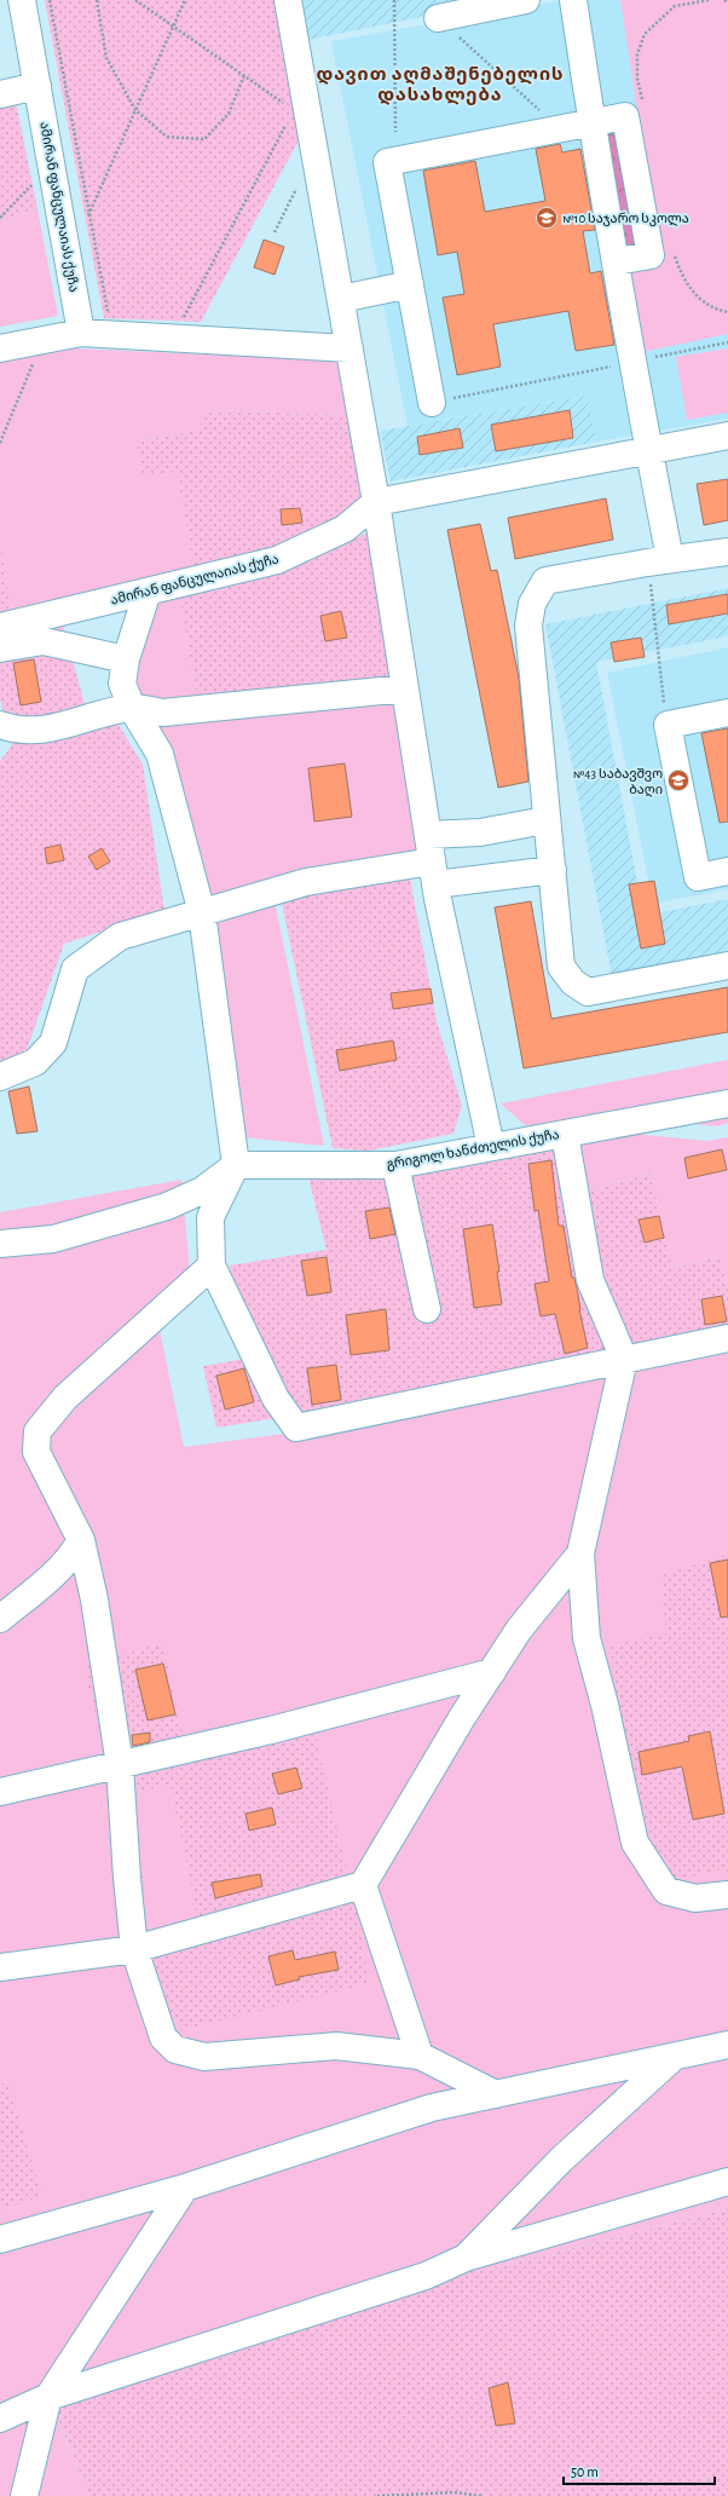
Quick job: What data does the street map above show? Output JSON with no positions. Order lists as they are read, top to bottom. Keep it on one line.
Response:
{"streets":{"street":["ამირან ფანცულაიას ქუჩა","გრიგოლ ხანძთელის ქუჩა"]},"districts":["დავით აღმაშენებელის დასახლება"],"places":{"school or university":["№10 საჯარო სკოლა","№43 საბავშვო ბაღი"]},"scale_bar":"50 m"}
